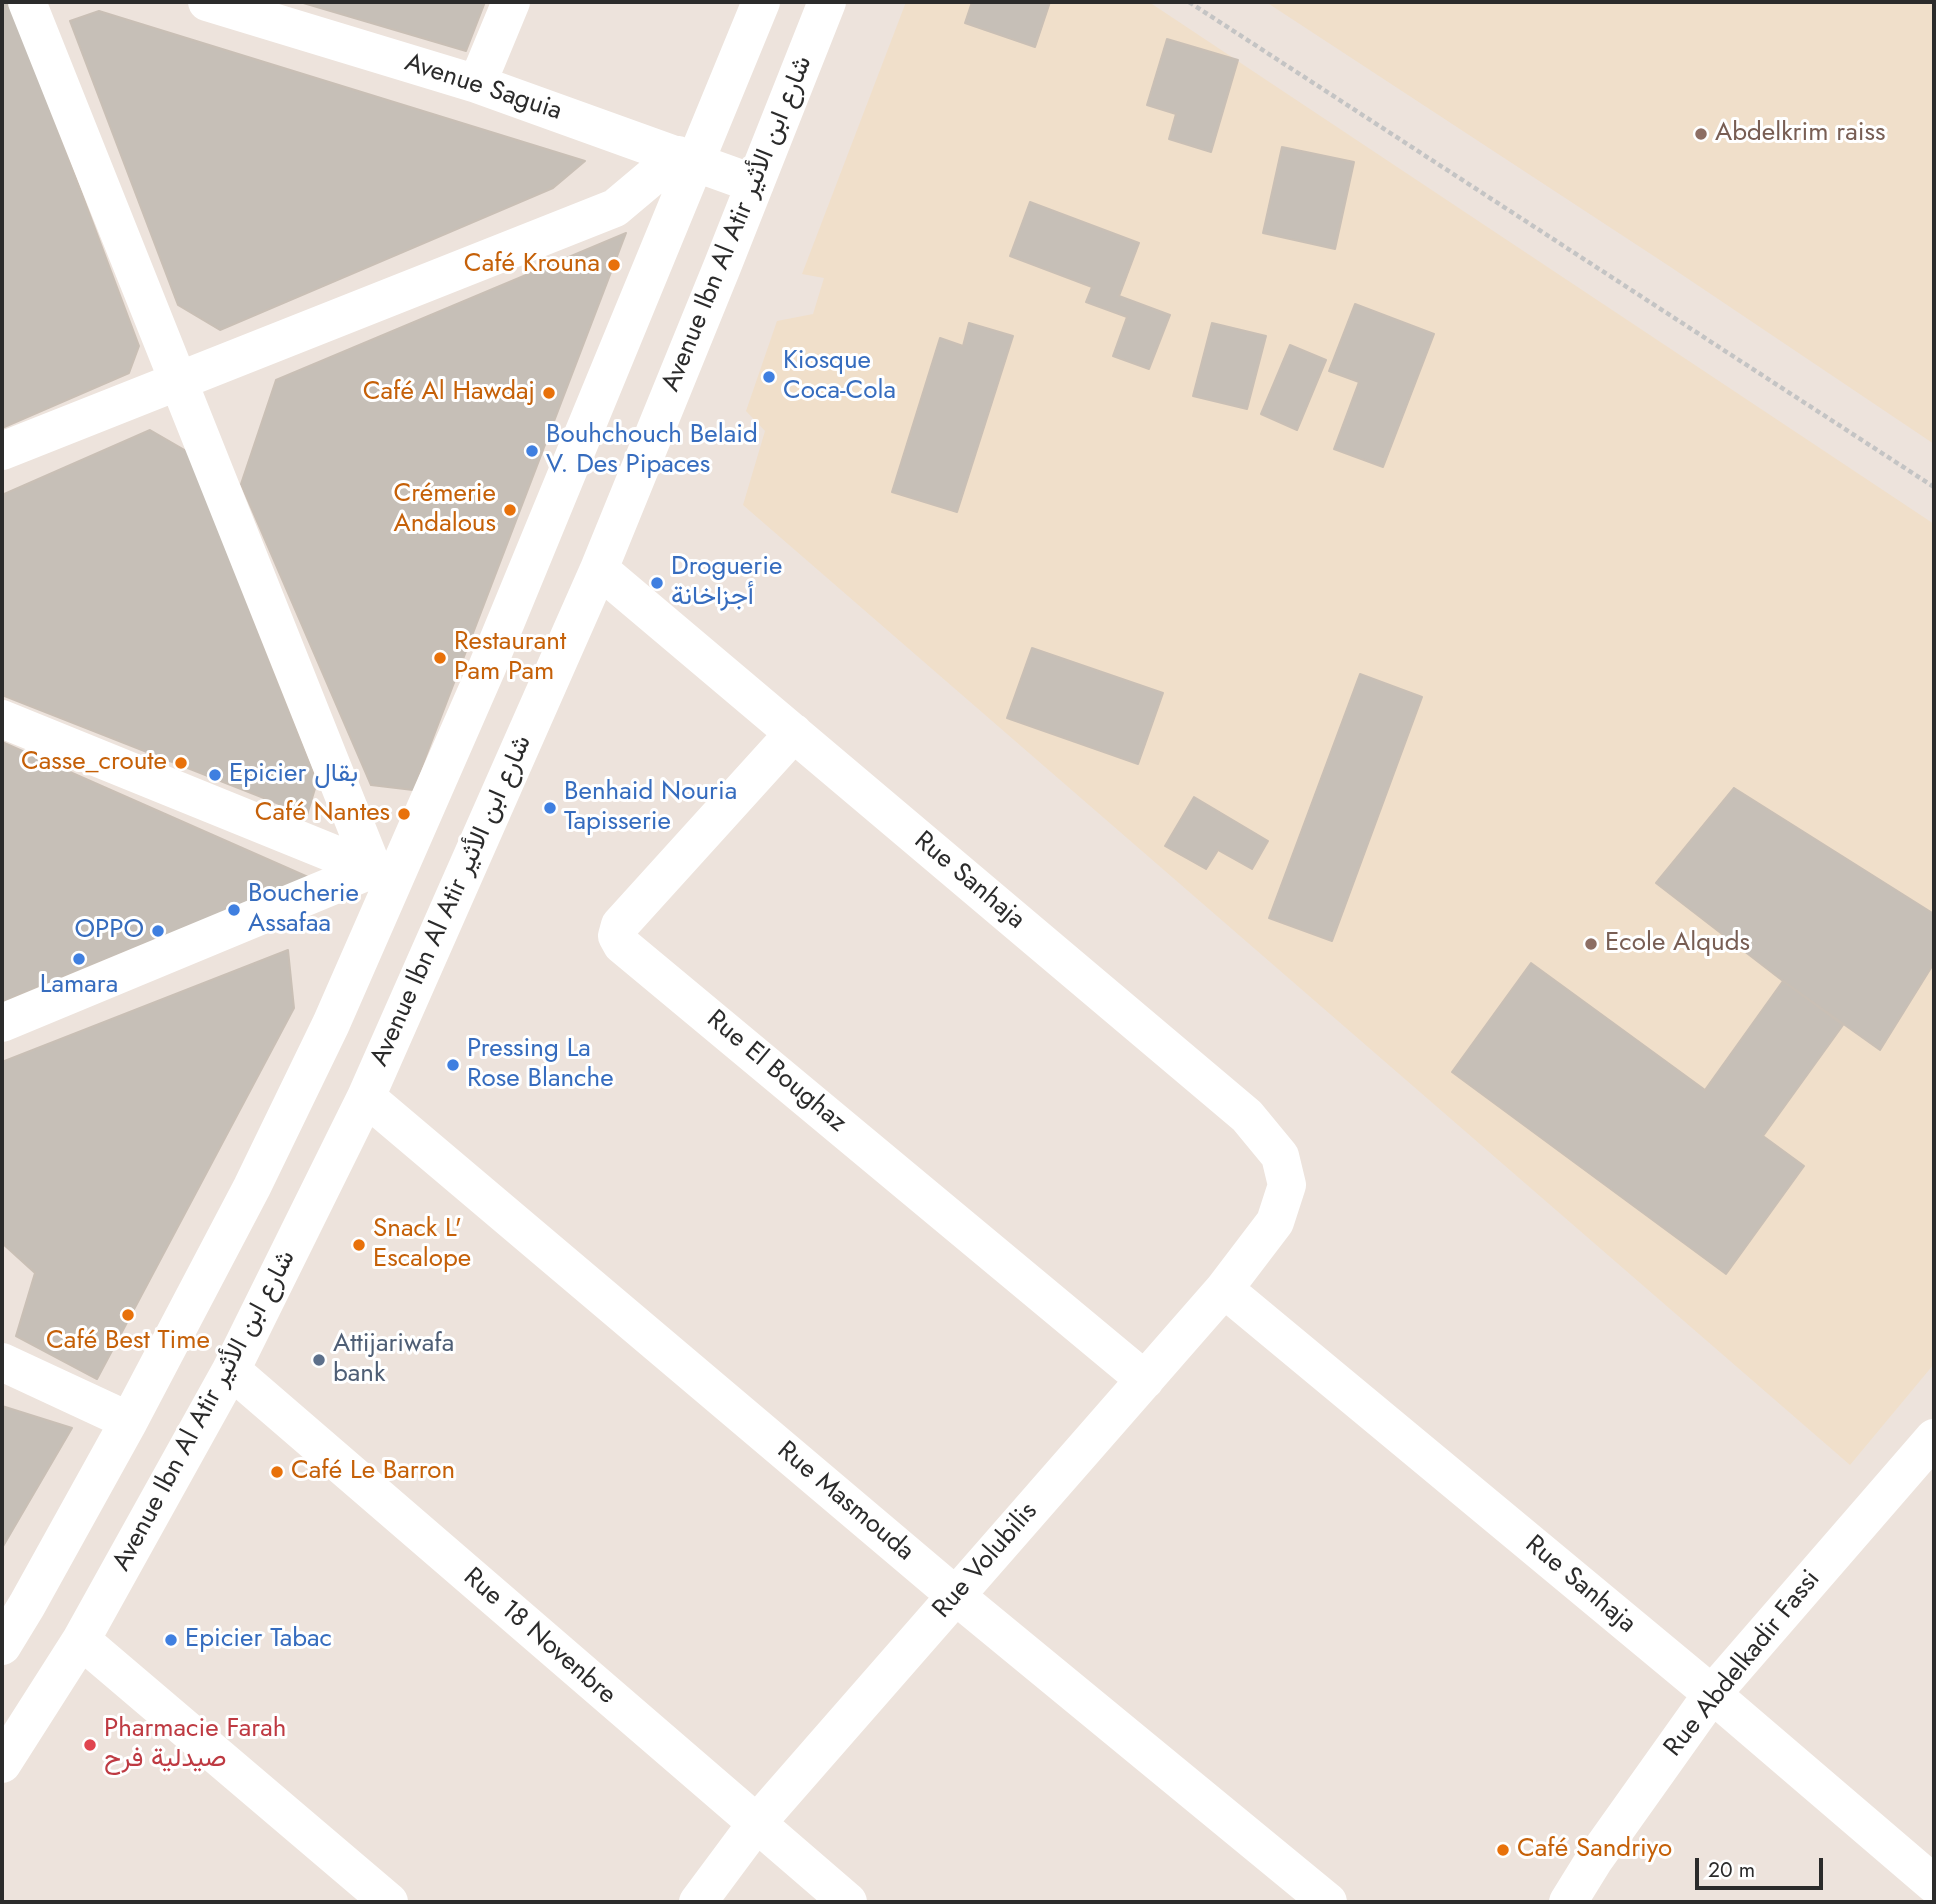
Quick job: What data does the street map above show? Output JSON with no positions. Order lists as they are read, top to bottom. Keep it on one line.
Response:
{"streets":{"street":["Avenue Saguia","Avenue Ibn Al Atir شارع ابن الأثير","Rue Sanhaja","Rue El Boughaz","Rue Masmouda","Rue Volubilis","Rue 18 Novenbre","Rue Abdelkadir Fassi"]},"crossings":[["Avenue Saguia","Avenue Ibn Al Atir شارع ابن الأثير"],["Avenue Ibn Al Atir شارع ابن الأثير","Rue Sanhaja"],["Avenue Ibn Al Atir شارع ابن الأثير","Rue Masmouda"],["Avenue Ibn Al Atir شارع ابن الأثير","Rue 18 Novenbre"],["Rue Sanhaja","Rue El Boughaz"],["Rue Sanhaja","Rue Volubilis"],["Rue Sanhaja","Rue Abdelkadir Fassi"],["Rue El Boughaz","Rue Volubilis"],["Rue Masmouda","Rue Volubilis"],["Rue Volubilis","Rue 18 Novenbre"]],"places":["Abdelkrim raiss","Café Krouna","Kiosque Coca-Cola","Café Al Hawdaj","Bouhchouch Belaid V. Des Pipaces","Crémerie Andalous","Droguerie أجزاخانة","Restaurant Pam Pam","Casse_croute","Epicier بقال","Benhaid Nouria Tapisserie","Café Nantes","Boucherie Assafaa","OPPO","Ecole Alquds","Lamara","Pressing La Rose Blanche","Snack L' Escalope","Café Best Time","Attijariwafa bank","Café Le Barron","Epicier Tabac","Pharmacie Farah صيدلية فرح","Café Sandriyo"],"scale_bar":"20 m"}
